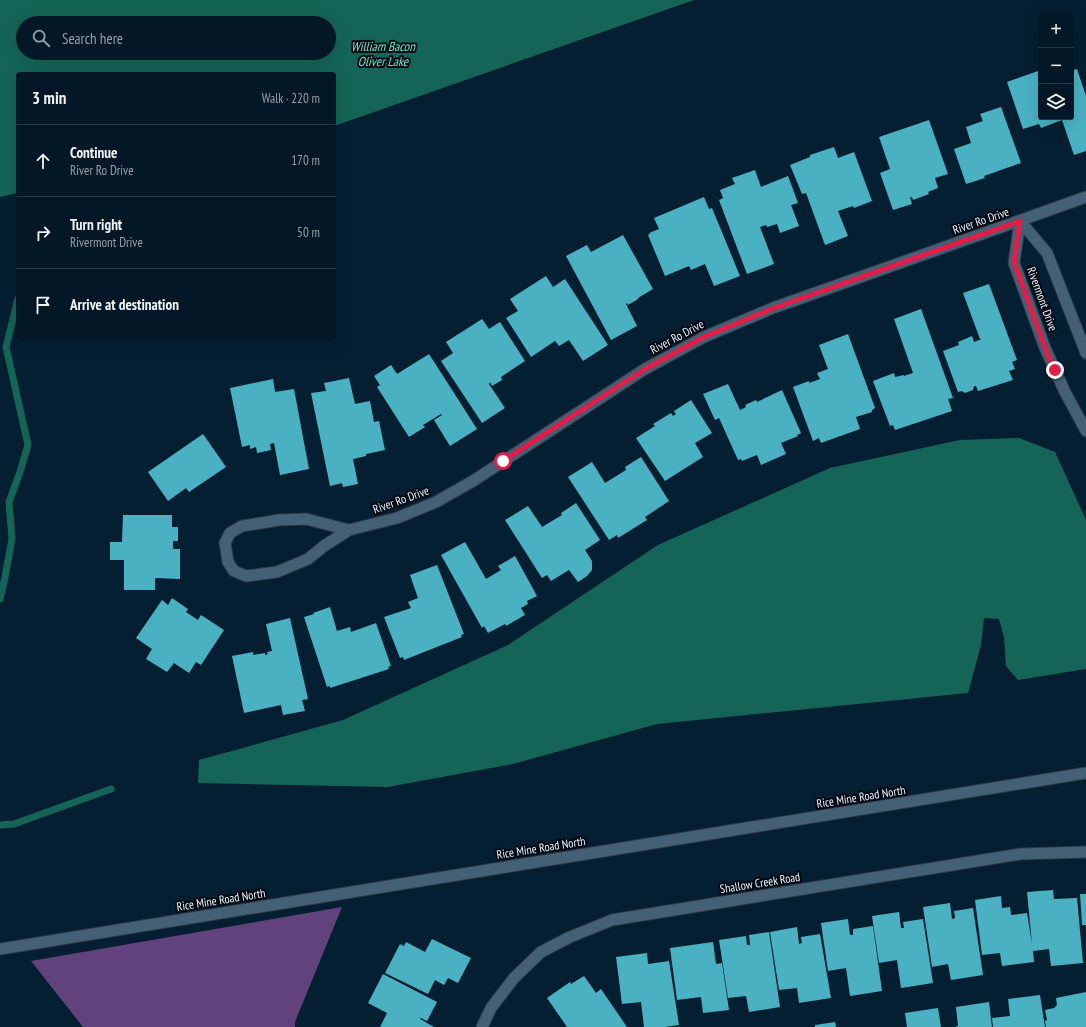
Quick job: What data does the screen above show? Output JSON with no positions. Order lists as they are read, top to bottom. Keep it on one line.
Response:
{"streets":{"street":["River Ro Drive","Rivermont Drive","Rice Mine Road North","Shallow Creek Road"]},"crossings":[["River Ro Drive","Rivermont Drive"]],"water":["William Bacon Oliver Lake"],"page":{"map_buttons":["+","−"],"search":"Search here","heading":["3 min","Walk · 220 m"],"list":[["Continue","River Ro Drive","170 m"],["Turn right","Rivermont Drive","50 m"],"Arrive at destination"]}}
